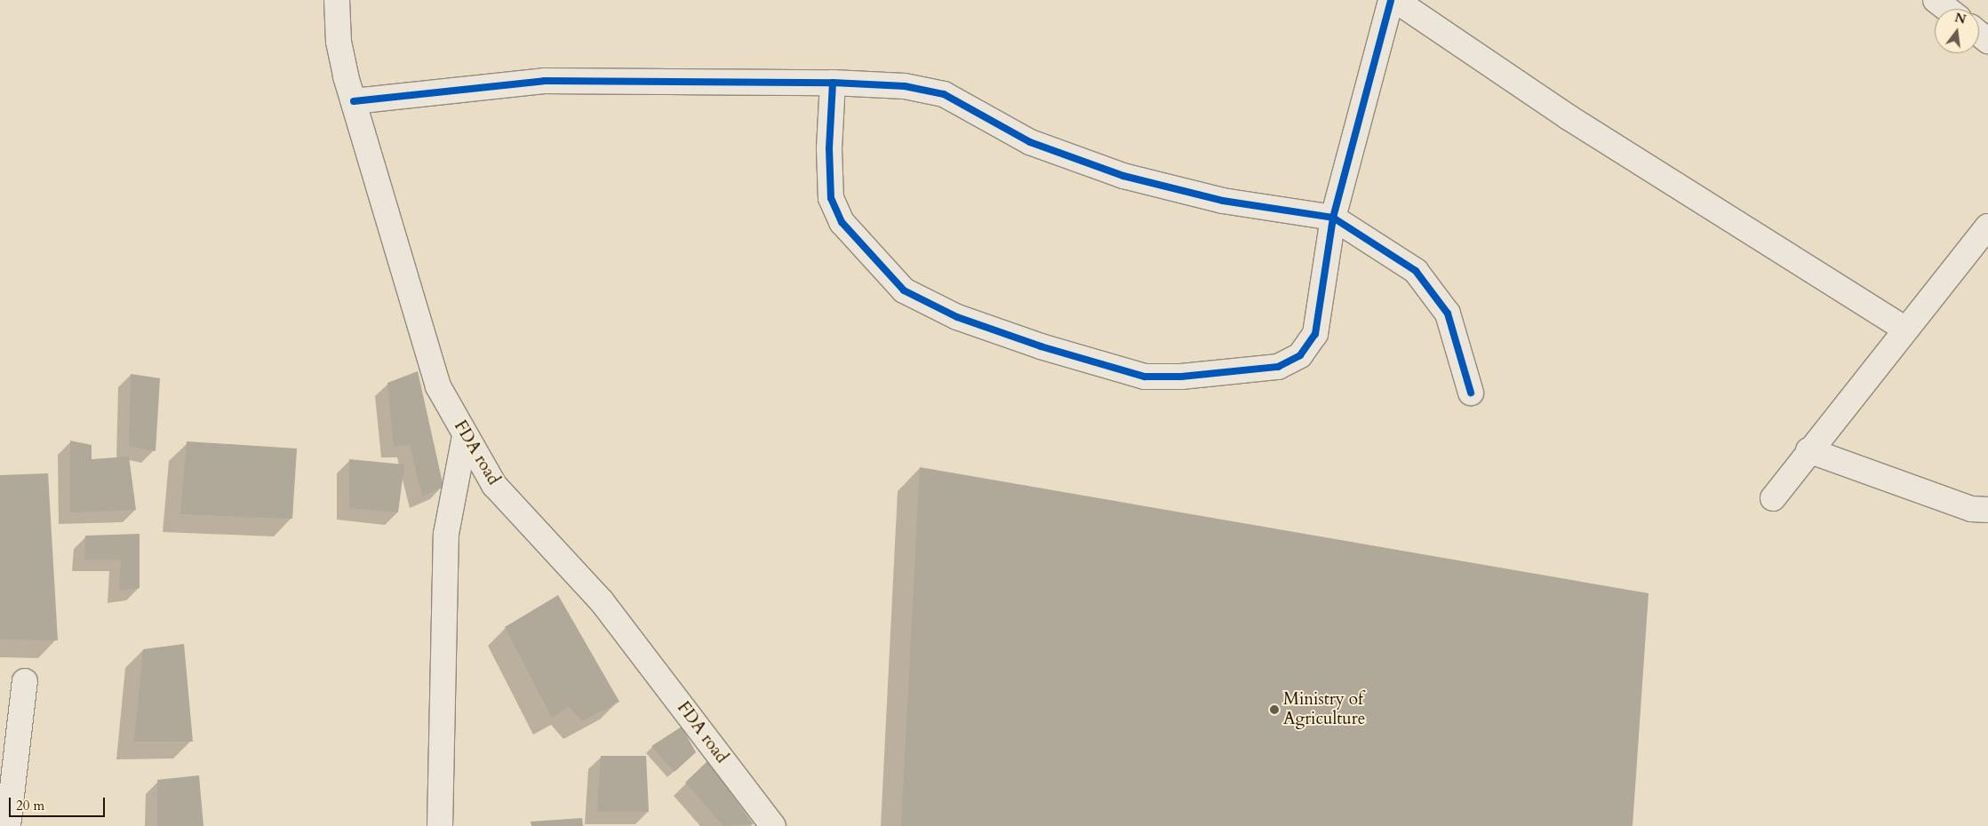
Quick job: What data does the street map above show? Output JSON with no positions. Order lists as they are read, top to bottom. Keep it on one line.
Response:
{"streets":{"street":["FDA road"]},"places":["Ministry of Agriculture"],"scale_bar":"20 m","north":"top"}
